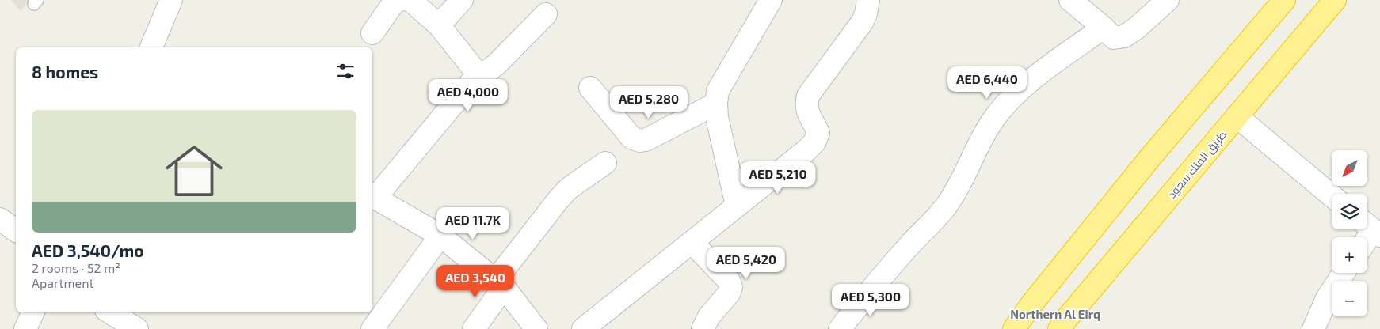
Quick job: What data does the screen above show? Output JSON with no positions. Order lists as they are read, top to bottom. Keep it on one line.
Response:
{"streets":{"highway":["طريق الملك سعود"]},"districts":["Northern Al Eirq"],"north":"bottom left","page":{"heading":"8 homes","price":["AED 6,440","AED 4,000","AED 5,280","AED 5,210","AED 11.7K","AED 5,420","AED 3,540","AED 5,300"],"list":[{"name":"AED 3,540/mo","note":"2 rooms · 52 m² · Apartment"}],"map_buttons":["+","−"]}}
